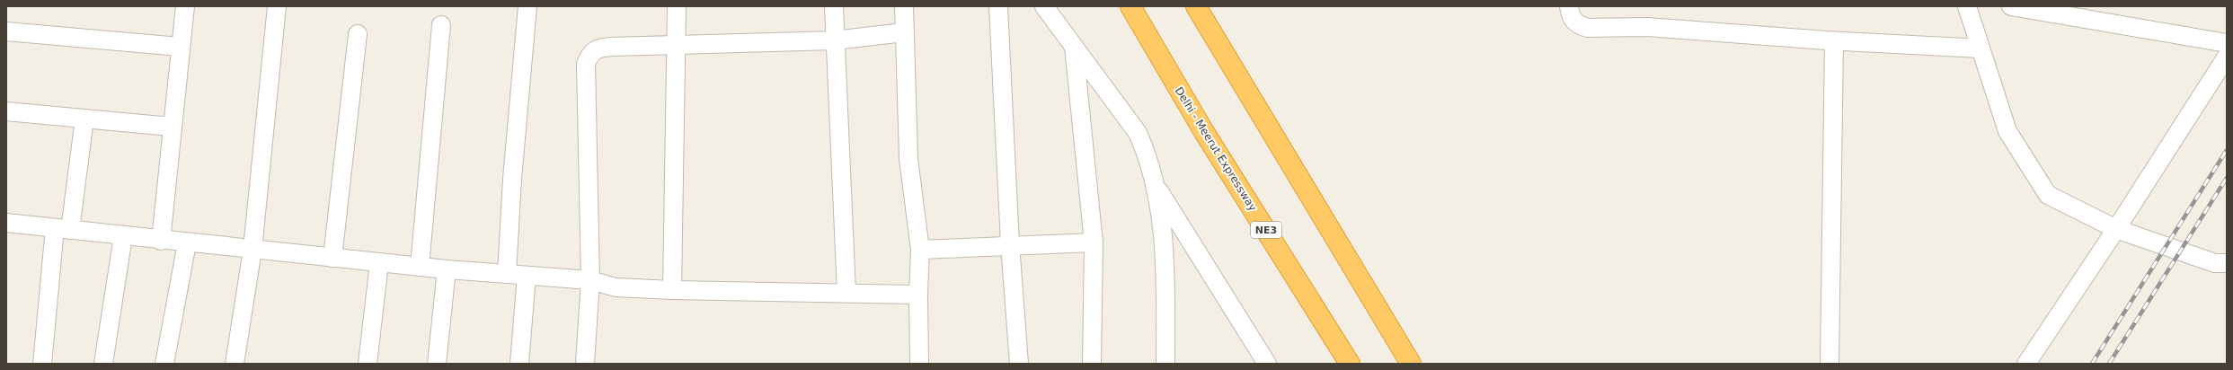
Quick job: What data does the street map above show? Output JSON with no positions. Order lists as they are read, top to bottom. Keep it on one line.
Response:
{"streets":{"highway":["Delhi - Meerut Expressway","NE3"]}}
